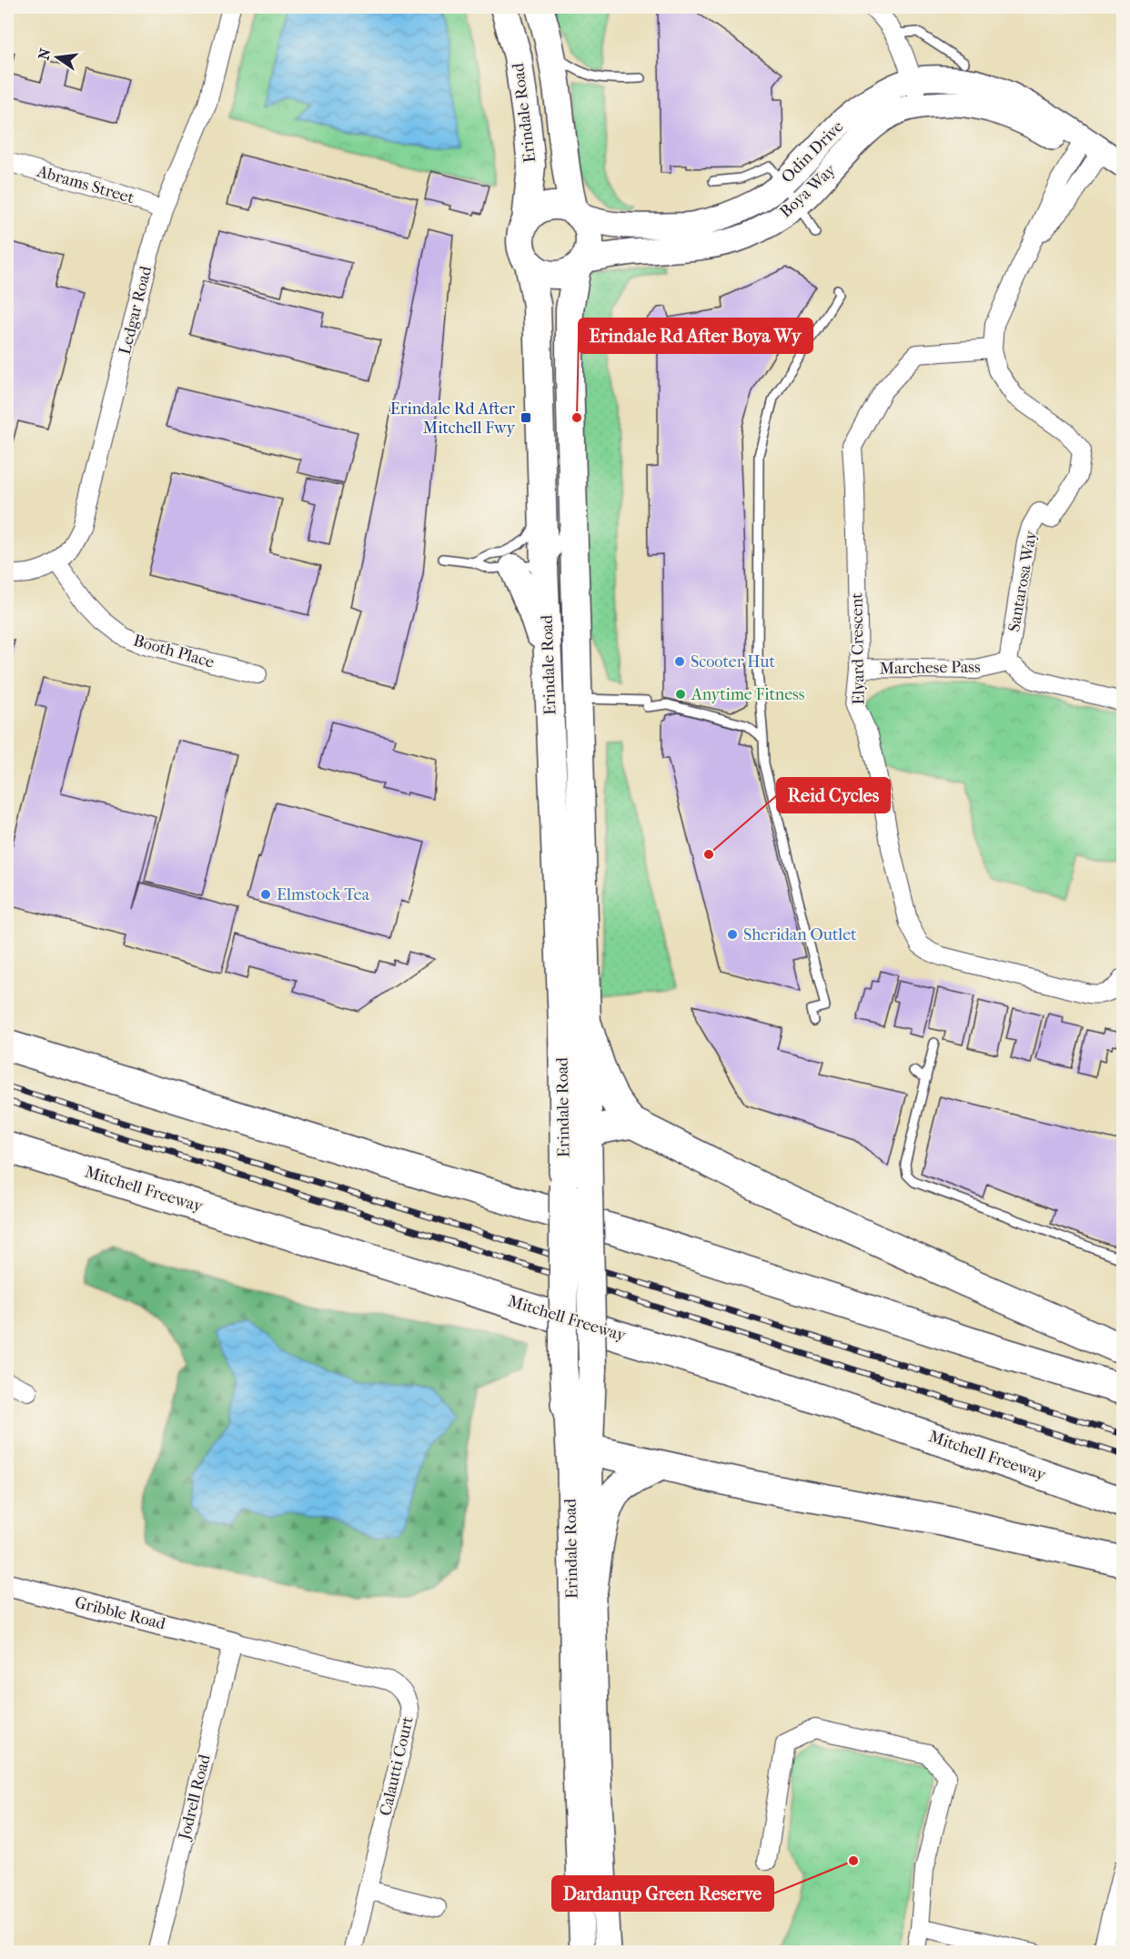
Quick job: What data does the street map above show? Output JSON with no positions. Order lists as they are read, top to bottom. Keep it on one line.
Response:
{"streets":{"highway":["Mitchell Freeway"],"main road":["Erindale Road","Odin Drive","Boya Way"],"street":["Abrams Street","Ledgar Road","Santarosa Way","Elyard Crescent","Booth Place","Marchese Pass","Gribble Road","Calautti Court","Jodrell Road"]},"crossings":[["Erindale Road","Odin Drive"],["Erindale Road","Boya Way"],["Odin Drive","Boya Way"],["Odin Drive","Santarosa Way"],["Abrams Street","Ledgar Road"],["Ledgar Road","Booth Place"],["Santarosa Way","Elyard Crescent"],["Santarosa Way","Marchese Pass"],["Elyard Crescent","Marchese Pass"],["Gribble Road","Calautti Court"],["Gribble Road","Jodrell Road"],["Calautti Court","Jodrell Road"]],"places":{"transit":["Erindale Rd After Mitchell Fwy"],"other":["Erindale Rd After Boya Wy","Scooter Hut","Anytime Fitness","Reid Cycles","Elmstock Tea","Sheridan Outlet","Dardanup Green Reserve"]},"north":"left"}
